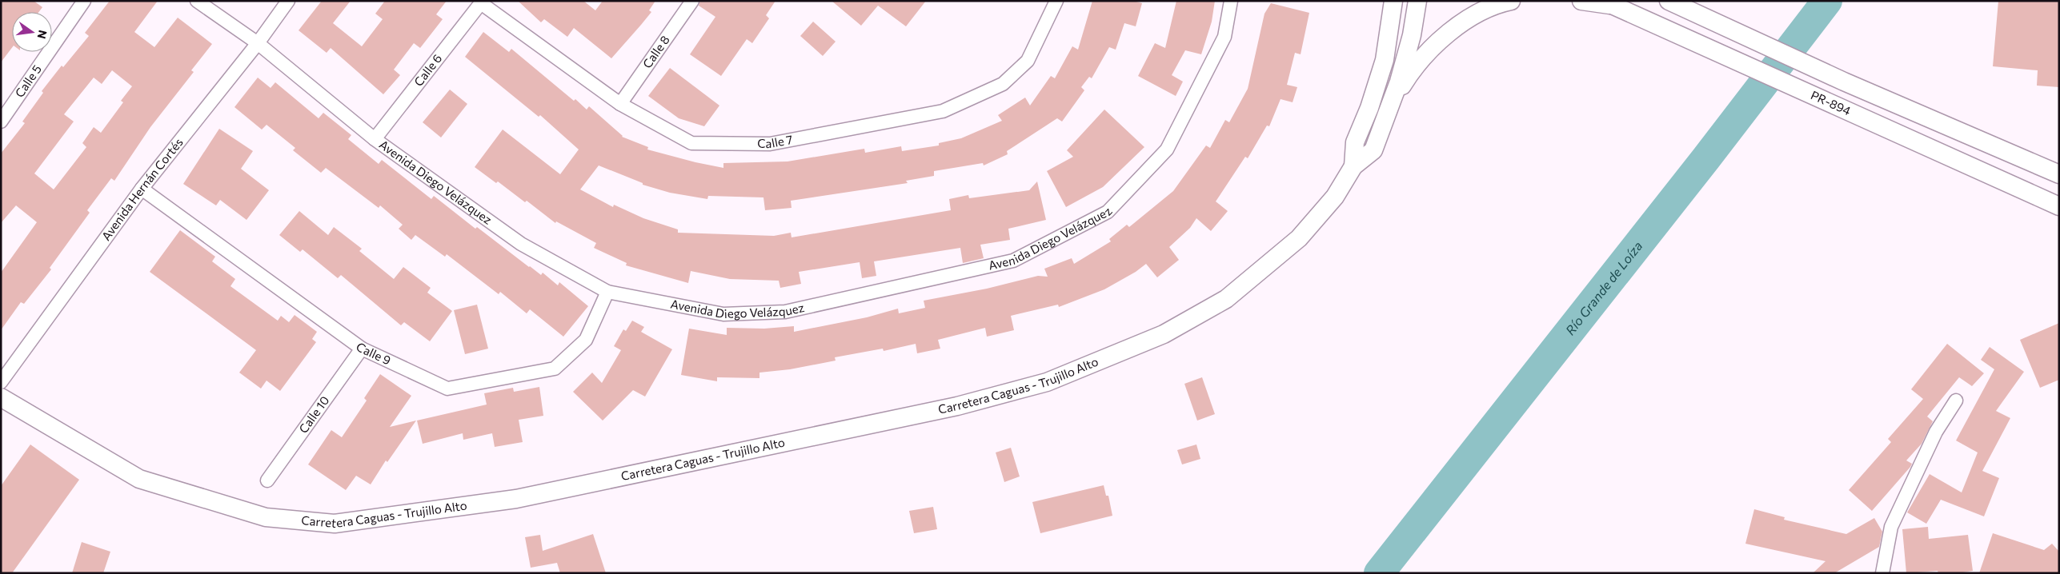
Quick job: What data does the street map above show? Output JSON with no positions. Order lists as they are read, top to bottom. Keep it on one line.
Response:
{"streets":{"street":["Calle 8","Calle 6","Calle 5","PR-894","Calle 7","Avenida Diego Velázquez","Avenida Hernán Cortés","Calle 9","Carretera Caguas - Trujillo Alto","Calle 10"]},"crossings":[["Calle 8","Calle 7"],["Calle 6","Calle 7"],["Calle 6","Avenida Diego Velázquez"],["Avenida Diego Velázquez","Avenida Hernán Cortés"],["Avenida Diego Velázquez","Calle 9"],["Avenida Hernán Cortés","Calle 9"],["Calle 9","Calle 10"]],"water":["Río Grande de Loíza"],"north":"right"}
